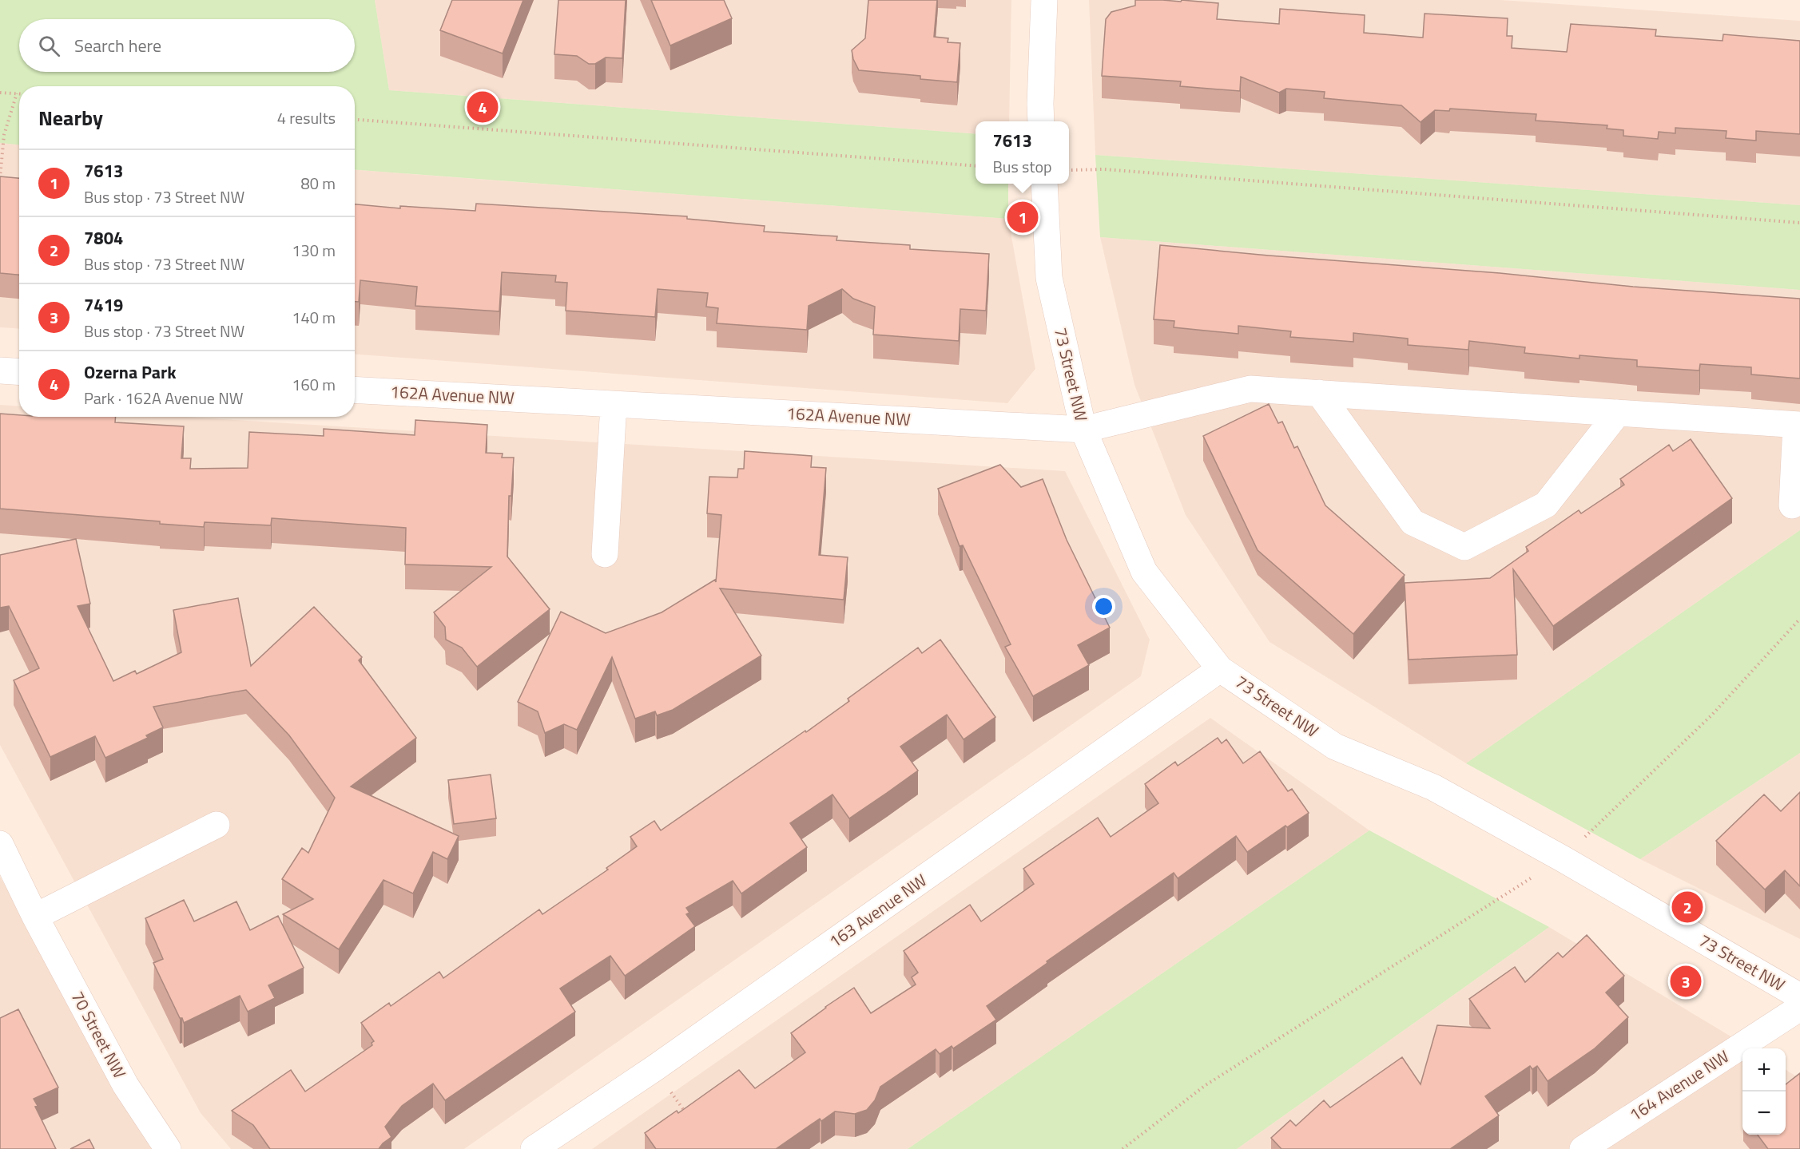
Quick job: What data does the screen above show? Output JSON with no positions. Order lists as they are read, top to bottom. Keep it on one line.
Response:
{"streets":{"street":["73 Street NW","162A Avenue NW","163 Avenue NW","70 Street NW","164 Avenue NW"]},"crossings":[["73 Street NW","162A Avenue NW"],["73 Street NW","163 Avenue NW"]],"page":{"search":"Search here","heading":["Nearby","4 results"],"pins":["4","1","2","3"],"popup":["7613","Bus stop"],"list":[{"mark":"1","name":"7613","note":"Bus stop · 73 Street NW","value":"80 m"},{"mark":"2","name":"7804","note":"Bus stop · 73 Street NW","value":"130 m"},{"mark":"3","name":"7419","note":"Bus stop · 73 Street NW","value":"140 m"},{"mark":"4","name":"Ozerna Park","note":"Park · 162A Avenue NW","value":"160 m"}],"map_buttons":["+","−"]}}
